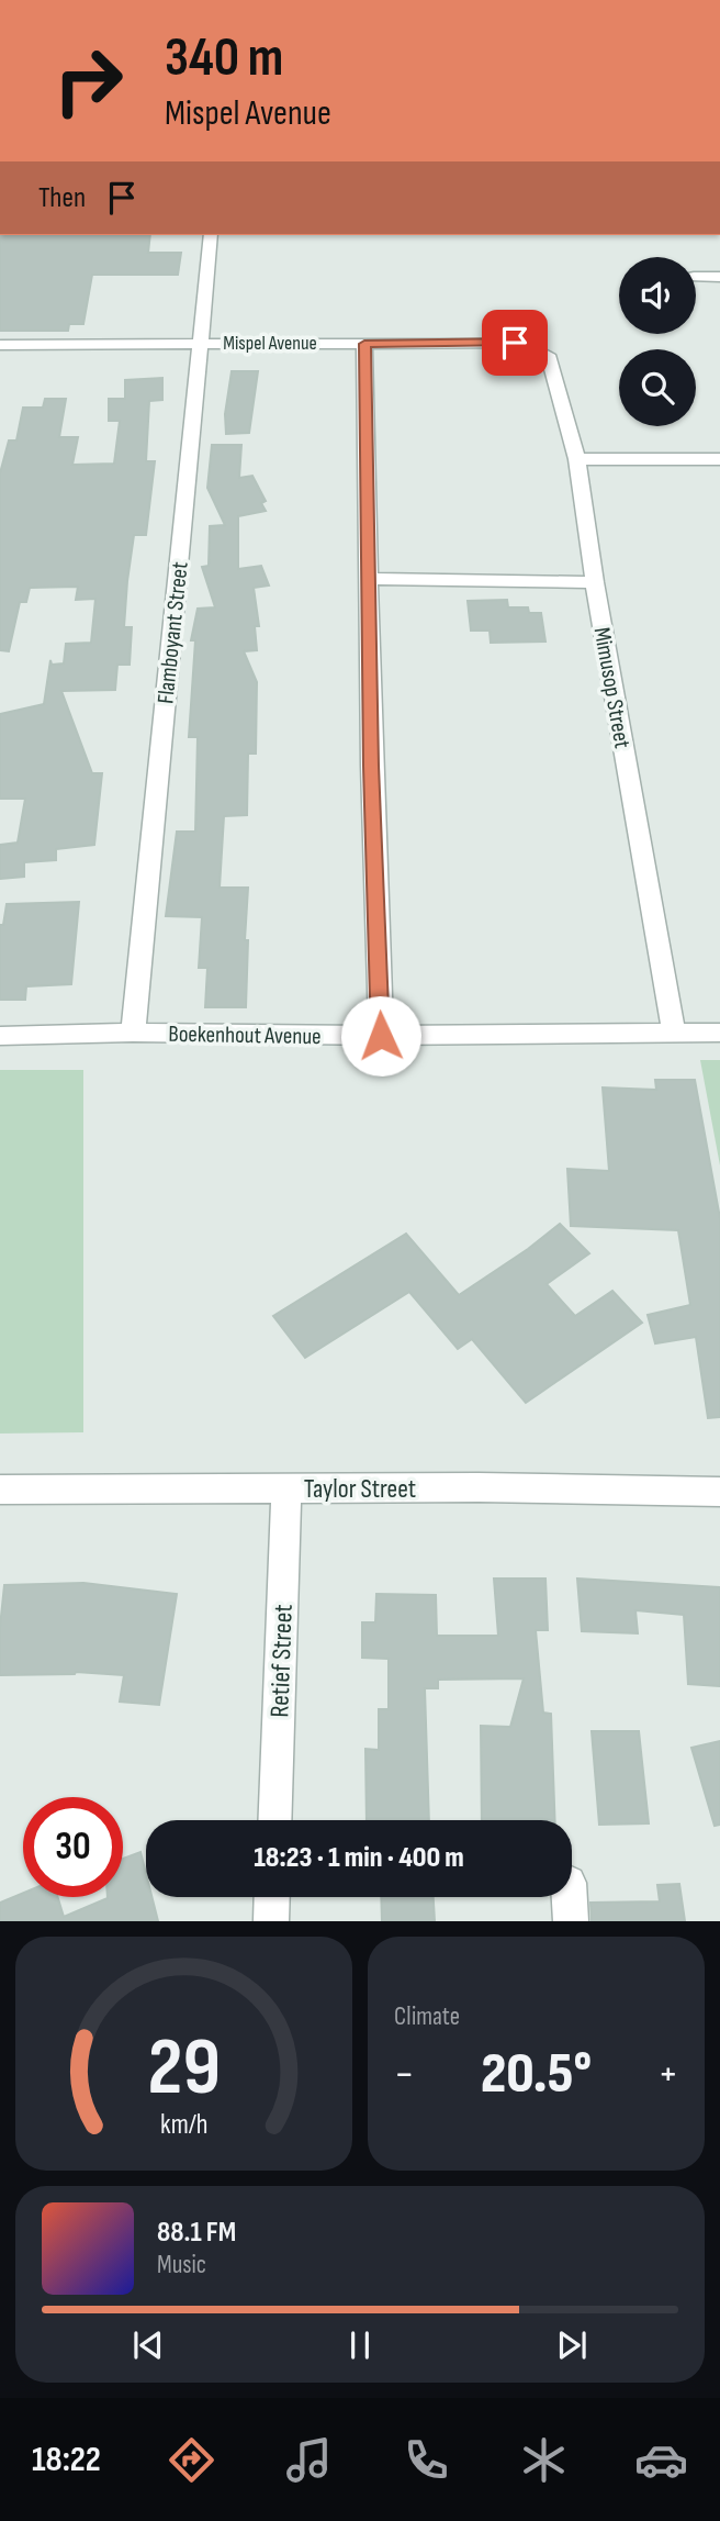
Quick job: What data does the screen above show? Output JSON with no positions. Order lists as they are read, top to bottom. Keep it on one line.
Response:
{"streets":{"street":["Mispel Avenue","Flamboyant Street","Mimusop Street","Boekenhout Avenue","Taylor Street","Retief Street"]},"crossings":[["Mispel Avenue","Flamboyant Street"],["Mispel Avenue","Mimusop Street"],["Flamboyant Street","Boekenhout Avenue"],["Mimusop Street","Boekenhout Avenue"],["Taylor Street","Retief Street"]],"page":{"turn":["340 m","Mispel Avenue"],"then":"Then","limit":"30","trip":"18:23 · 1 min · 400 m","tile":"Climate","heat":["−","20.5°","+"],"song":["88.1 FM","Music"],"tabs":"18:22","gauge":["29","km/h"]}}
